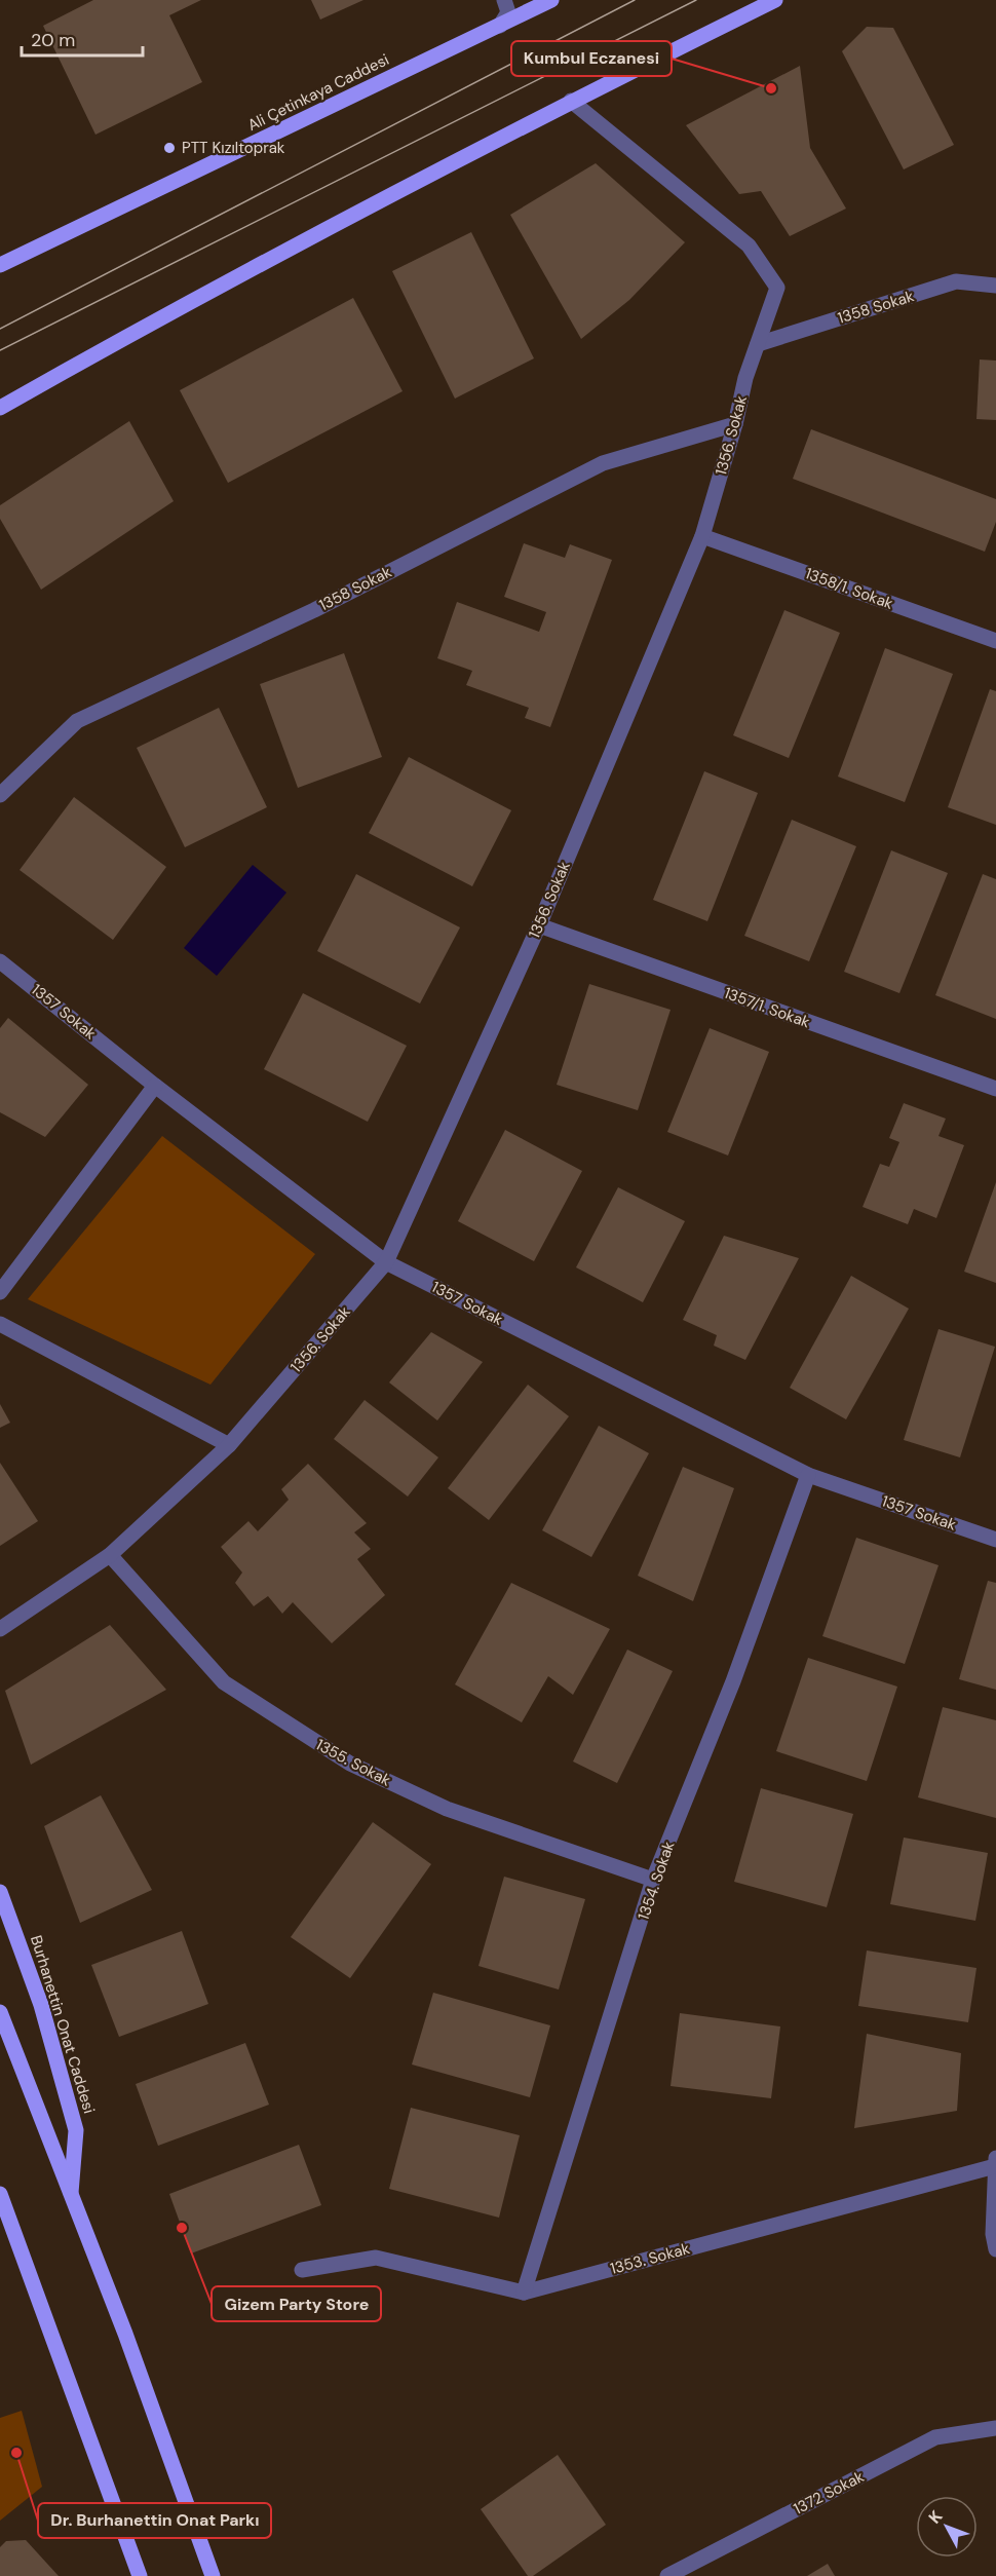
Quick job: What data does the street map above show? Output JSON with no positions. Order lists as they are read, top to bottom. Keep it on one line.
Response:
{"streets":{"main road":["Ali Çetinkaya Caddesi","Burhanettin Onat Caddesi"],"street":["1358 Sokak","1356. Sokak","1358/1. Sokak","1357/1. Sokak","1357 Sokak","1355. Sokak","1354. Sokak","1353. Sokak","1372 Sokak"]},"crossings":[["1358 Sokak","1356. Sokak"],["1356. Sokak","1358/1. Sokak"],["1356. Sokak","1357/1. Sokak"],["1356. Sokak","1357 Sokak"],["1356. Sokak","1355. Sokak"],["1357 Sokak","1354. Sokak"],["1355. Sokak","1354. Sokak"],["1354. Sokak","1353. Sokak"]],"places":["Kumbul Eczanesi","PTT Kızıltoprak","Gizem Party Store","Dr. Burhanettin Onat Parkı"],"scale_bar":"20 m","north":"top left"}
